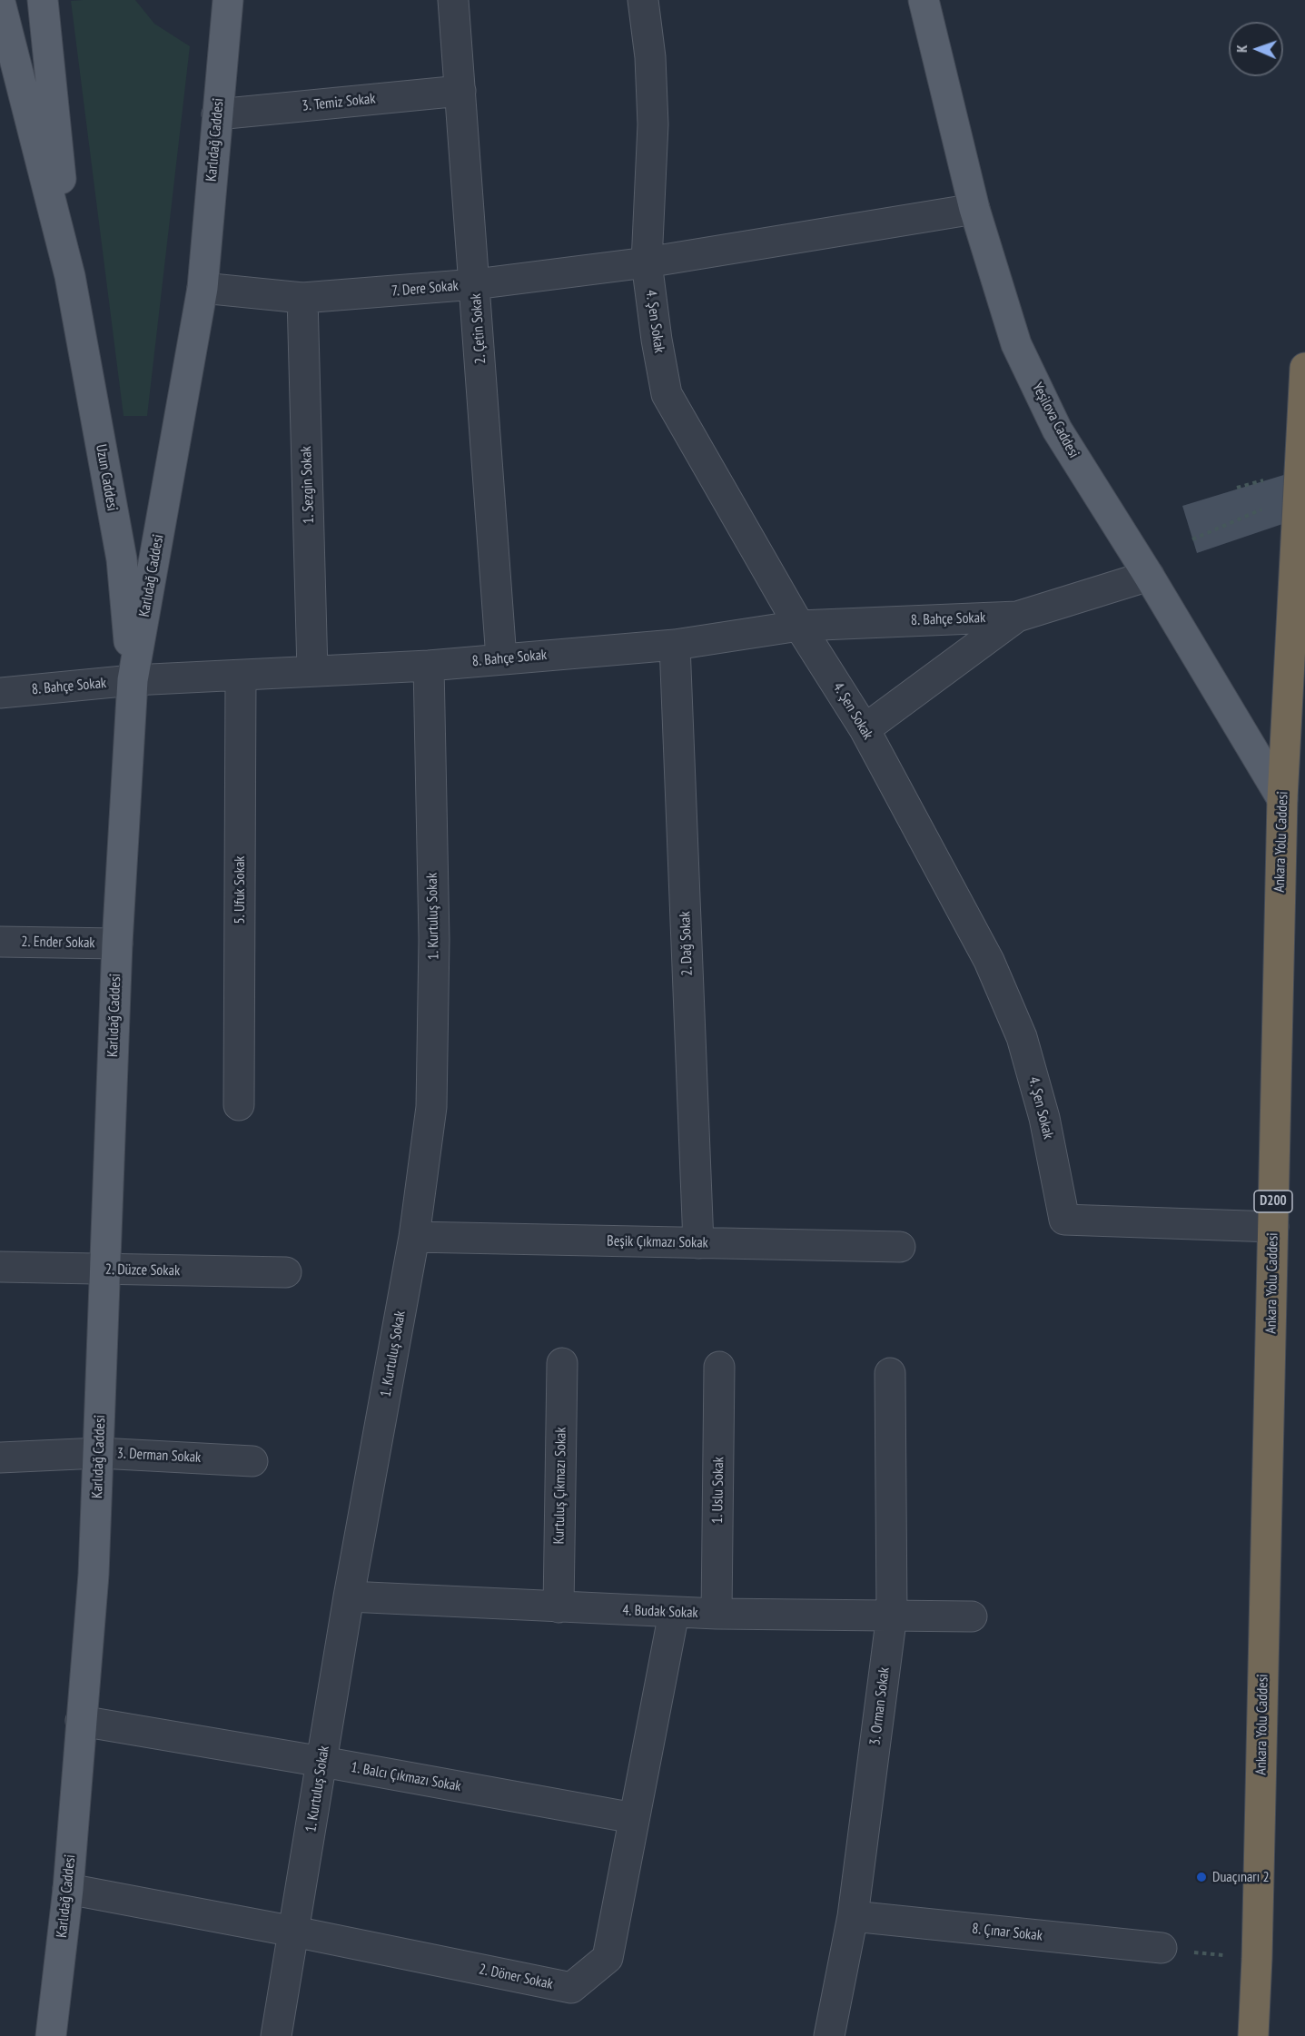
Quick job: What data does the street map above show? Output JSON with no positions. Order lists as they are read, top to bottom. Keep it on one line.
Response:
{"streets":{"highway":["Ankara Yolu Caddesi","D200"],"main road":["Karlıdağ Caddesi","Yeşilova Caddesi","Uzun Caddesi"],"street":["3. Temiz Sokak","7. Dere Sokak","4. Şen Sokak","2. Çetin Sokak","1. Sezgin Sokak","8. Bahçe Sokak","5. Ufuk Sokak","1. Kurtuluş Sokak","2. Ender Sokak","2. Dağ Sokak","Beşik Çıkmazı Sokak","2. Düzce Sokak","3. Derman Sokak","Kurtuluş Çıkmazı Sokak","1. Uslu Sokak","4. Budak Sokak","3. Orman Sokak","1. Balcı Çıkmazı Sokak","8. Çınar Sokak","2. Döner Sokak"]},"crossings":[["3. Temiz Sokak","Karlıdağ Caddesi"],["3. Temiz Sokak","2. Çetin Sokak"],["Karlıdağ Caddesi","7. Dere Sokak"],["Karlıdağ Caddesi","Uzun Caddesi"],["Karlıdağ Caddesi","8. Bahçe Sokak"],["Karlıdağ Caddesi","2. Ender Sokak"],["Karlıdağ Caddesi","2. Düzce Sokak"],["Karlıdağ Caddesi","3. Derman Sokak"],["Karlıdağ Caddesi","1. Balcı Çıkmazı Sokak"],["Karlıdağ Caddesi","2. Döner Sokak"],["7. Dere Sokak","4. Şen Sokak"],["7. Dere Sokak","2. Çetin Sokak"],["7. Dere Sokak","Yeşilova Caddesi"],["7. Dere Sokak","1. Sezgin Sokak"],["4. Şen Sokak","8. Bahçe Sokak"],["4. Şen Sokak","Ankara Yolu Caddesi"],["2. Çetin Sokak","8. Bahçe Sokak"],["Yeşilova Caddesi","8. Bahçe Sokak"],["Yeşilova Caddesi","Ankara Yolu Caddesi"],["Uzun Caddesi","8. Bahçe Sokak"],["1. Sezgin Sokak","8. Bahçe Sokak"],["8. Bahçe Sokak","5. Ufuk Sokak"],["8. Bahçe Sokak","1. Kurtuluş Sokak"],["8. Bahçe Sokak","2. Dağ Sokak"],["1. Kurtuluş Sokak","Beşik Çıkmazı Sokak"],["1. Kurtuluş Sokak","4. Budak Sokak"],["1. Kurtuluş Sokak","1. Balcı Çıkmazı Sokak"],["1. Kurtuluş Sokak","2. Döner Sokak"],["2. Dağ Sokak","Beşik Çıkmazı Sokak"],["Kurtuluş Çıkmazı Sokak","4. Budak Sokak"],["1. Uslu Sokak","4. Budak Sokak"],["4. Budak Sokak","3. Orman Sokak"],["4. Budak Sokak","2. Döner Sokak"],["3. Orman Sokak","8. Çınar Sokak"],["1. Balcı Çıkmazı Sokak","2. Döner Sokak"]],"places":["Duaçınarı 2"],"north":"left"}
